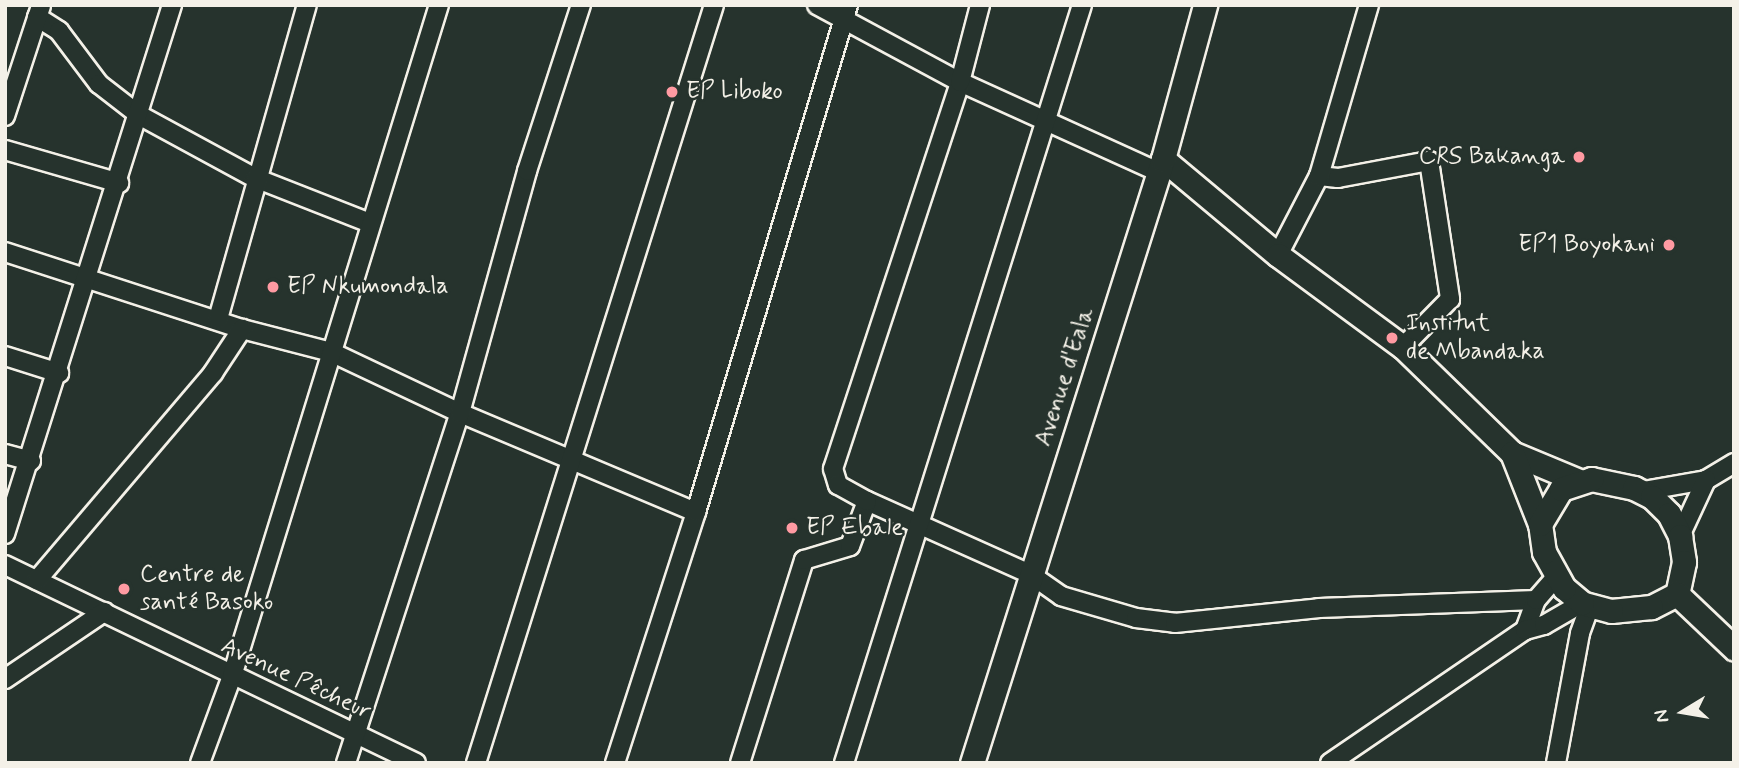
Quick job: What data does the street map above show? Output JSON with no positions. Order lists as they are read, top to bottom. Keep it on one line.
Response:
{"streets":{"street":["Avenue d'Eala","Avenue Pêcheur"]},"places":["EP Liboko","CRS Bakanga","EP1 Boyokani","EP Nkumondala","Institut de Mbandaka","EP Ebale","Centre de santé Basoko"],"north":"left"}
